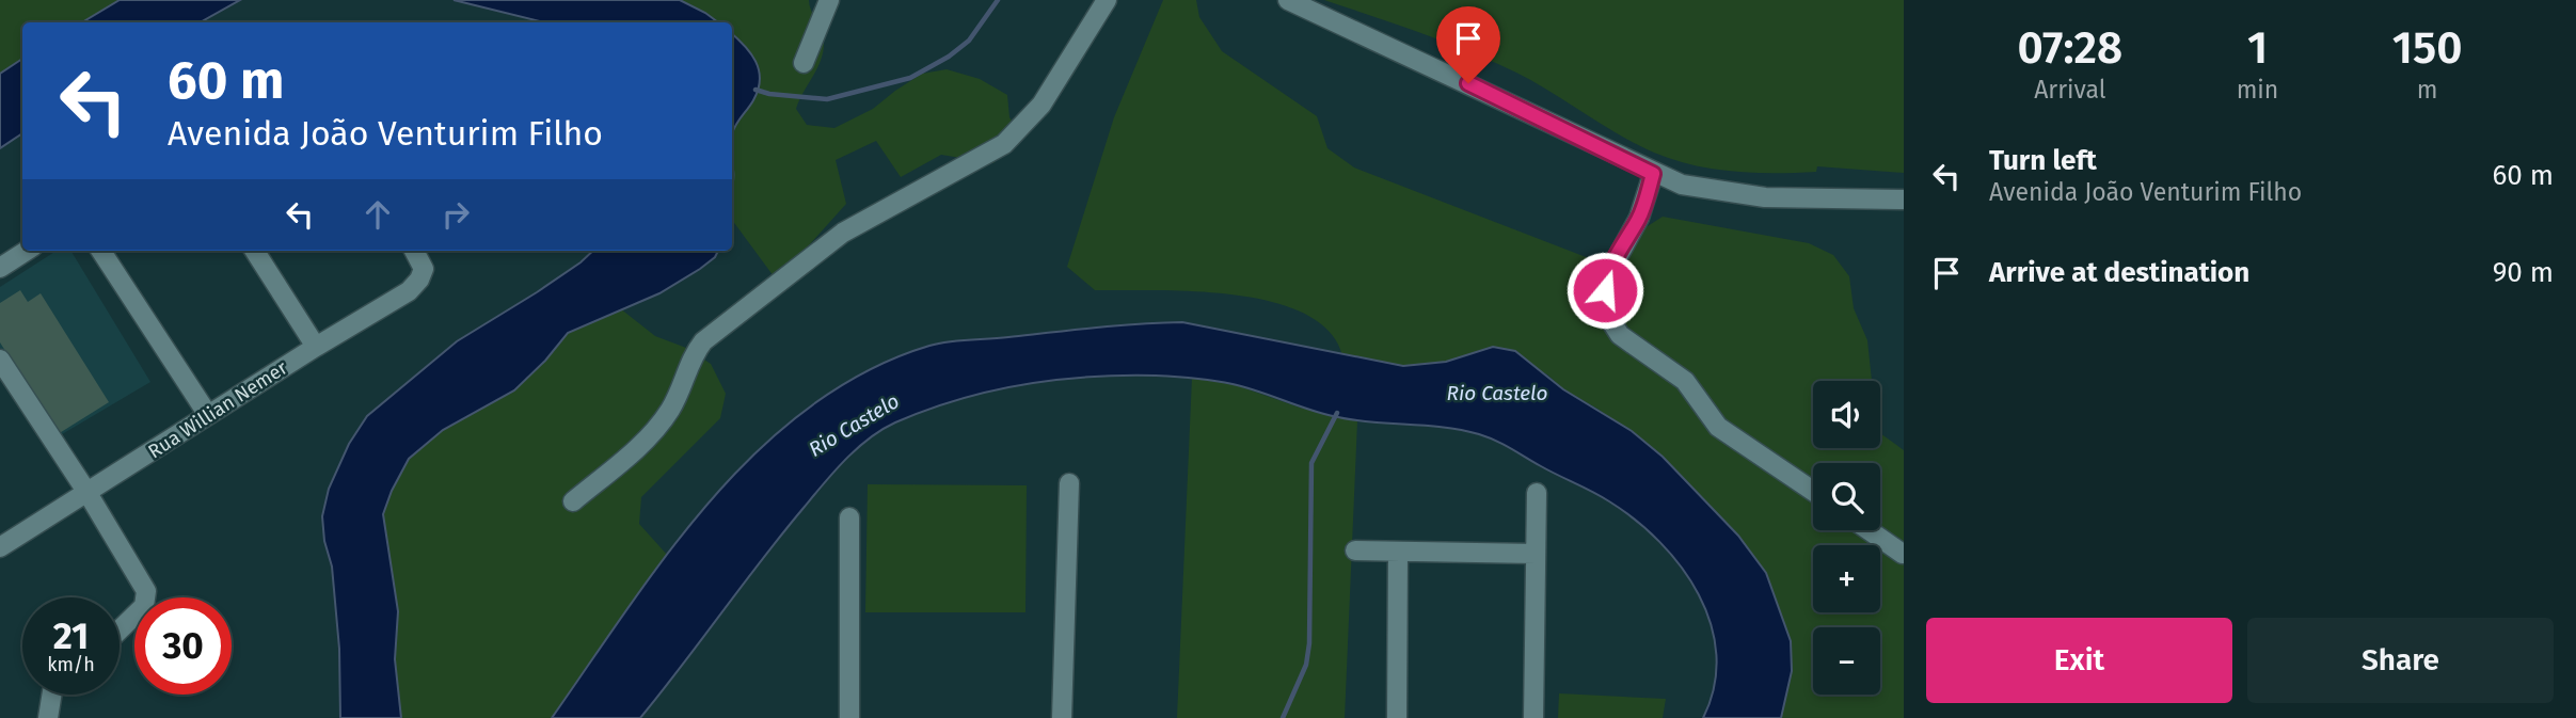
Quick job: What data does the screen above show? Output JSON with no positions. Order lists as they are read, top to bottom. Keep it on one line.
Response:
{"streets":{"street":["Rua Willian Nemer"]},"water":["Rio Castelo"],"page":{"eta":["07:28","Arrival","1","min","150","m"],"turn":["60 m","Avenida João Venturim Filho"],"list":[{"name":"Turn left","note":"Avenida João Venturim Filho","value":"60 m"},{"name":"Arrive at destination","value":"90 m"}],"map_buttons":["+","−"],"speed":"21 km/h","limit":"30","buttons":["Exit","Share"]}}
